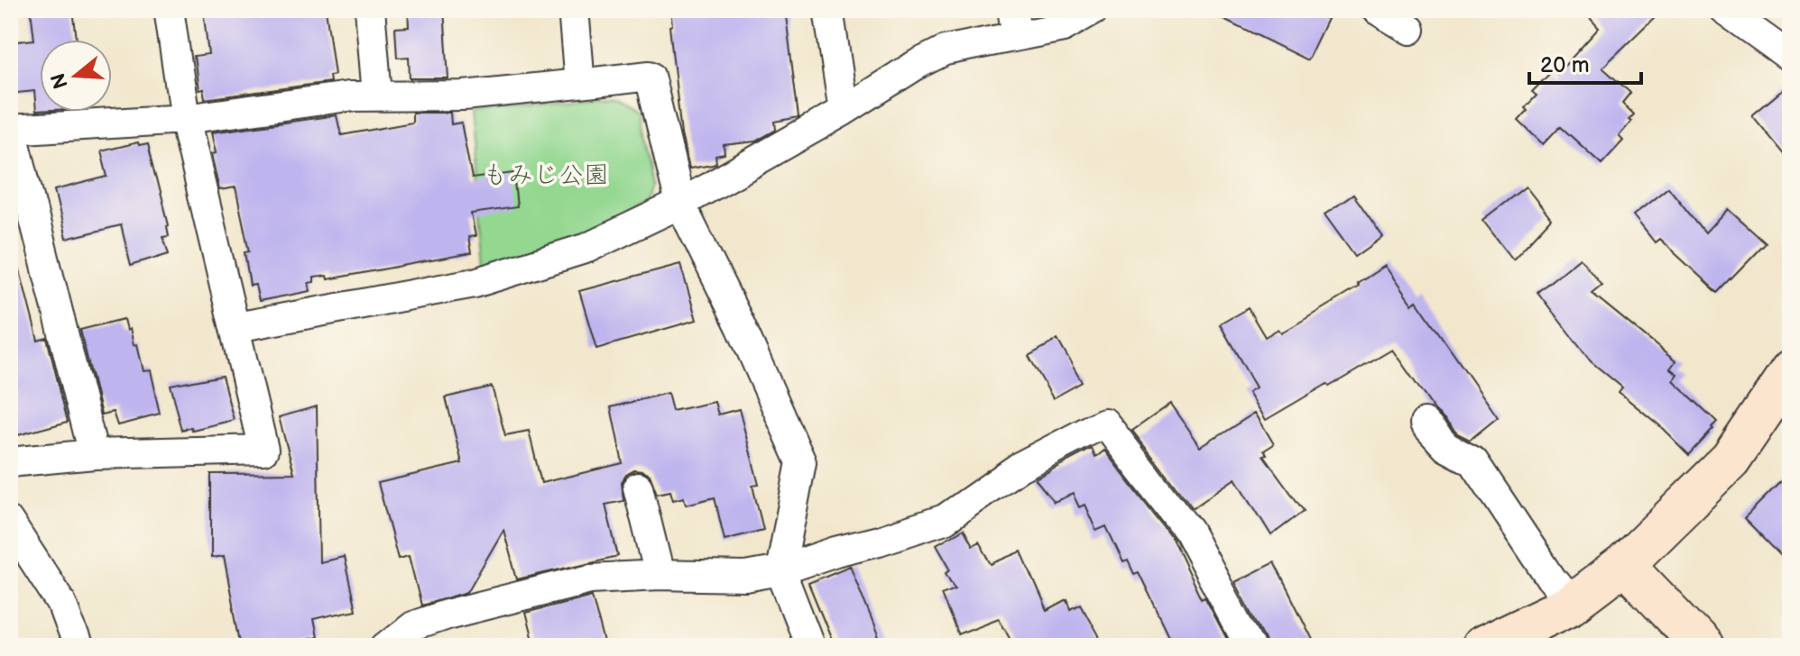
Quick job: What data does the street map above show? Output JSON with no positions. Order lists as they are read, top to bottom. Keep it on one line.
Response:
{"parks":["もみじ公園"],"scale_bar":"20 m","north":"left"}
